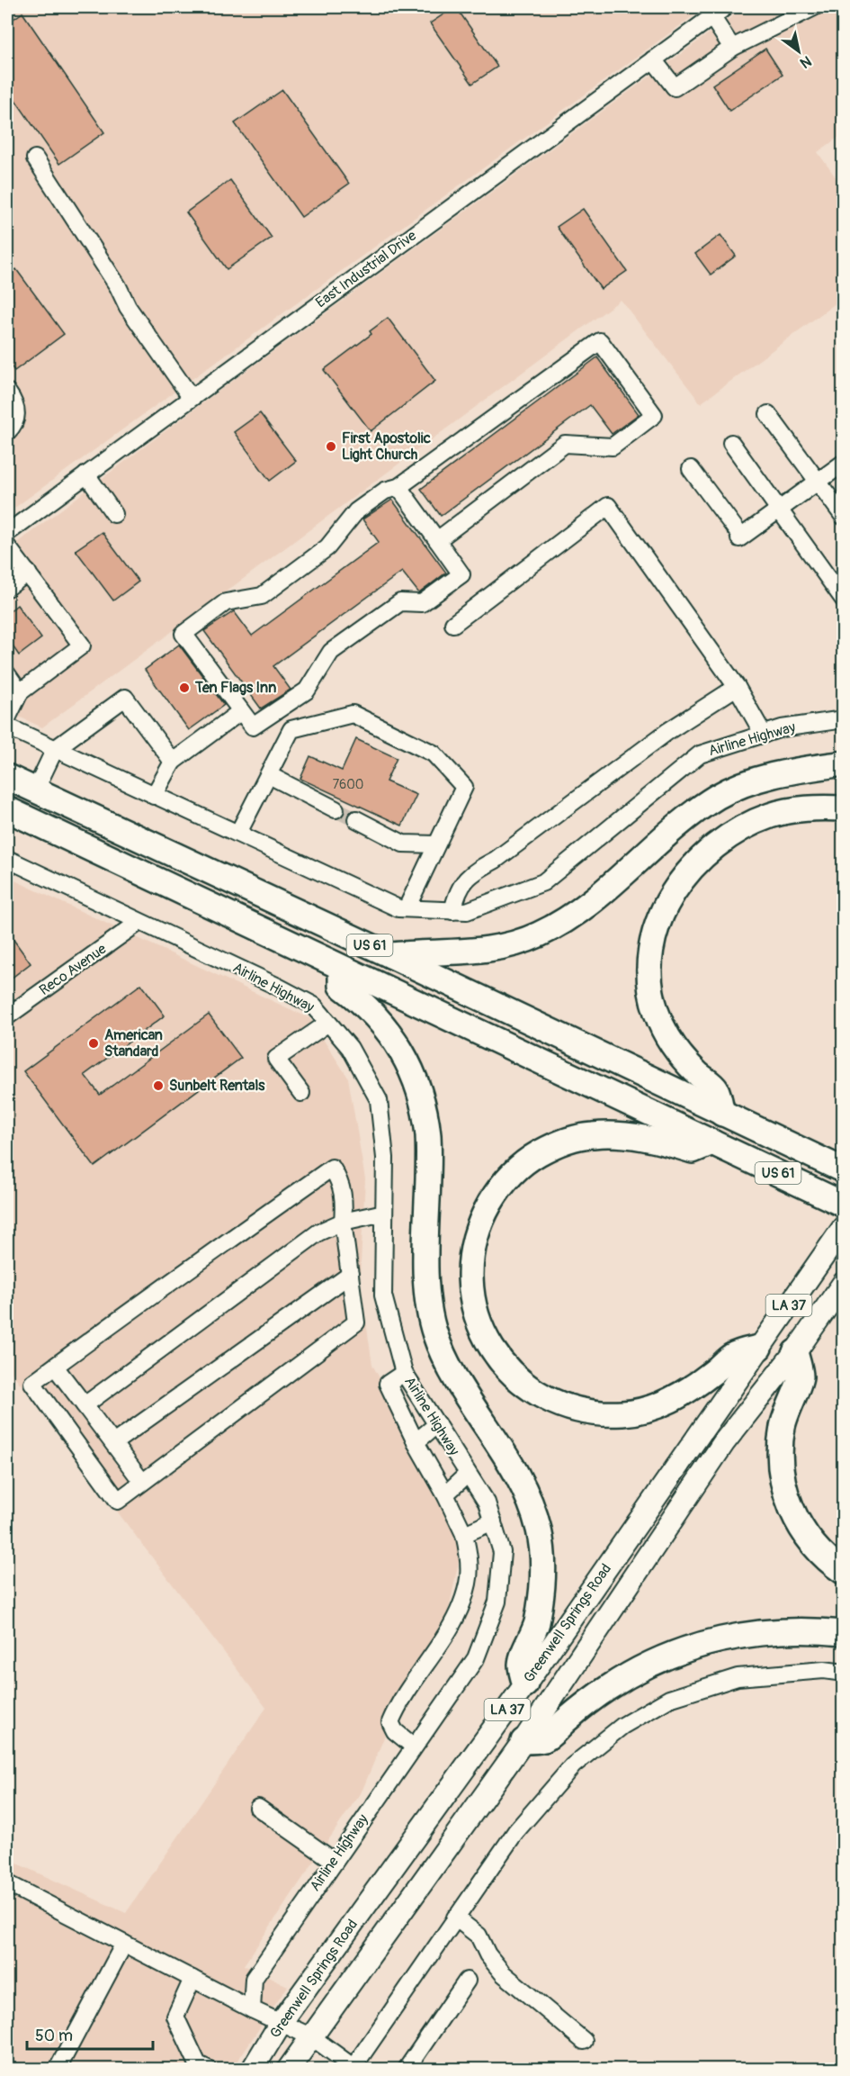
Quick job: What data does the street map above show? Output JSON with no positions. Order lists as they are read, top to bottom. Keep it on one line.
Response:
{"streets":{"highway":["US 61"],"main road":["LA 37","Greenwell Springs Road"],"street":["East Industrial Drive","Airline Highway","Reco Avenue"]},"crossings":[["Airline Highway","Reco Avenue"]],"places":["First Apostolic Light Church","Ten Flags Inn","American Standard","Sunbelt Rentals"],"house_numbers":["7600"],"scale_bar":"50 m","north":"bottom right"}
